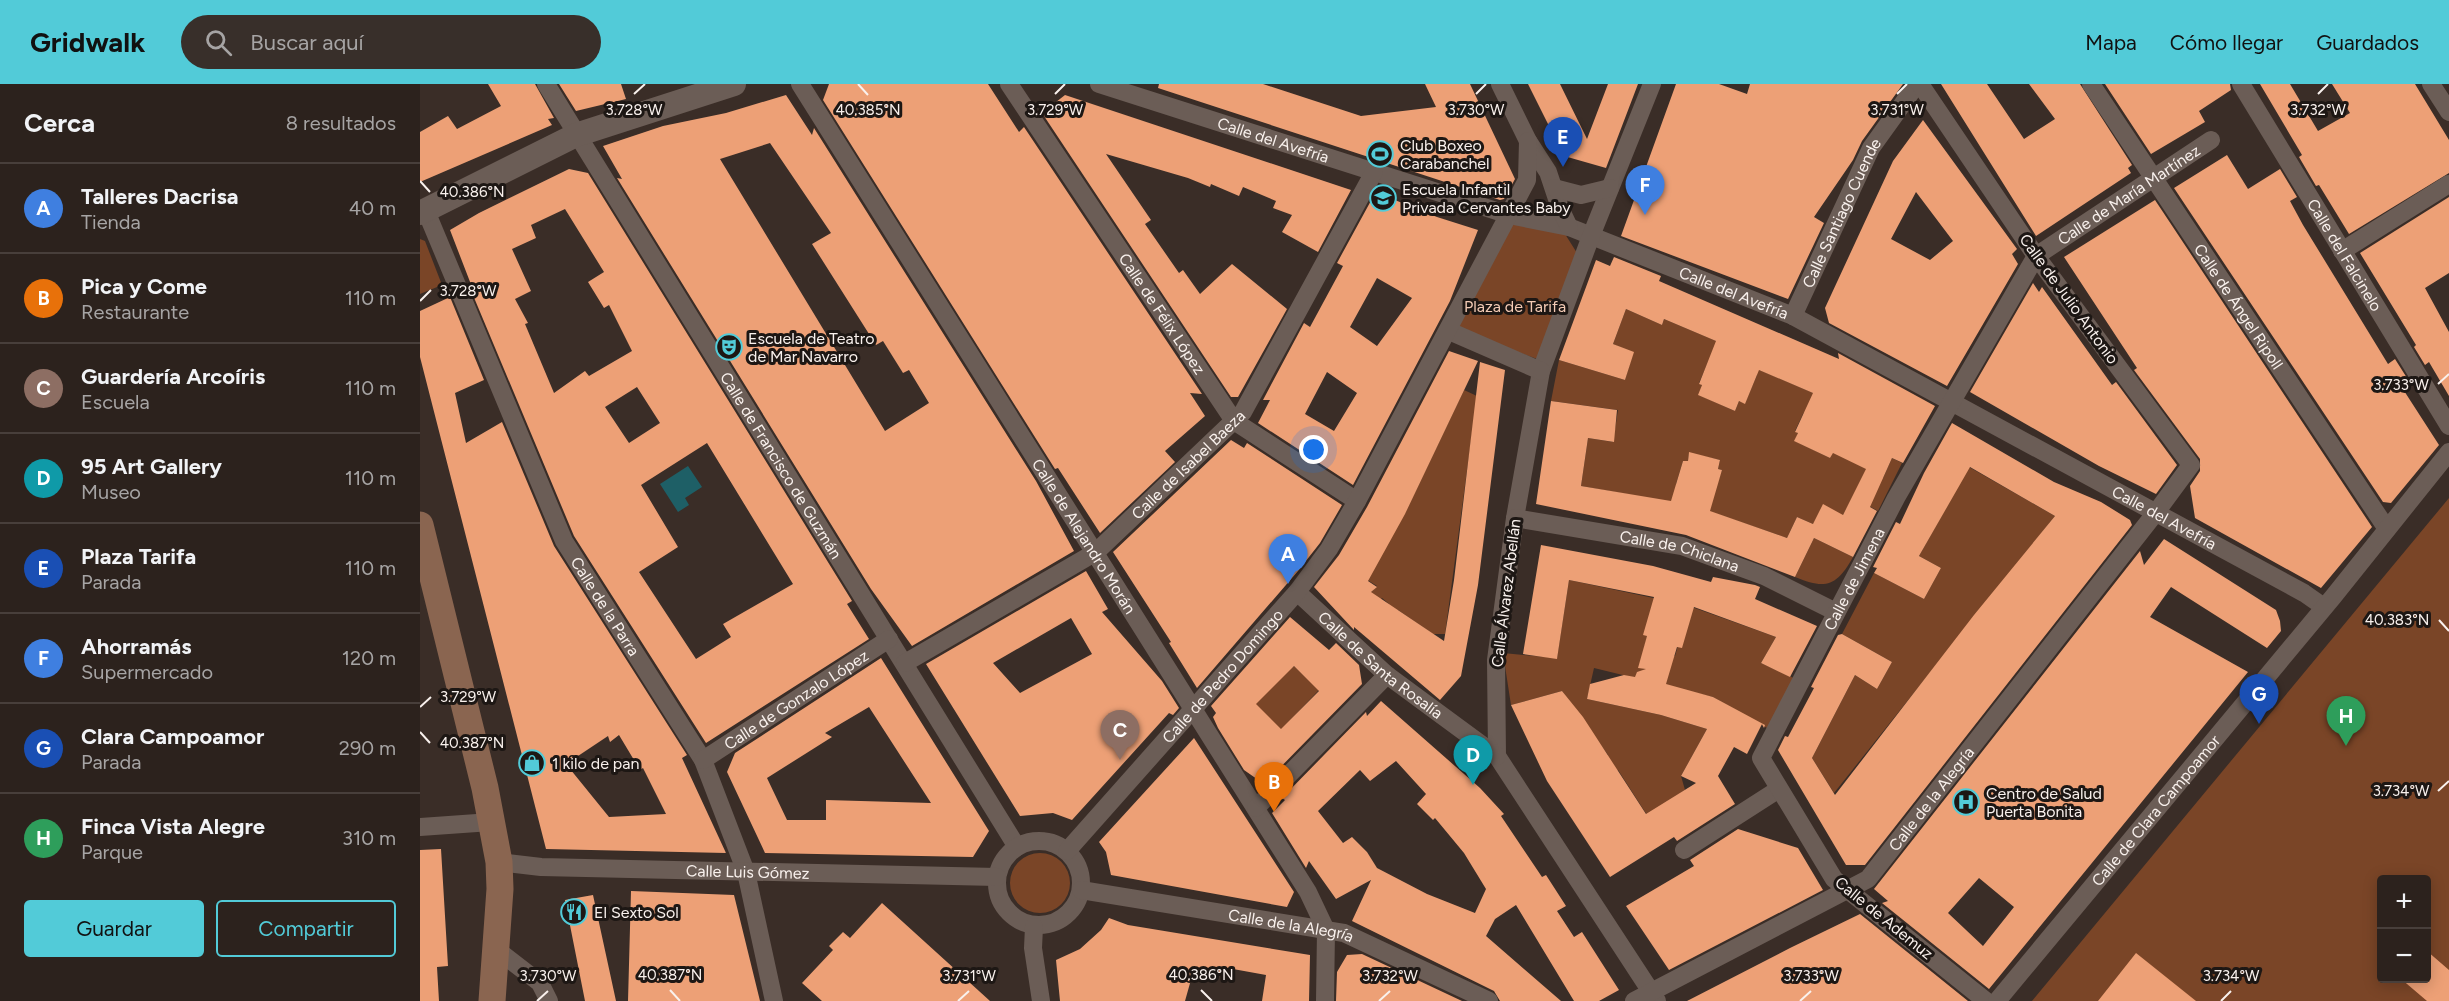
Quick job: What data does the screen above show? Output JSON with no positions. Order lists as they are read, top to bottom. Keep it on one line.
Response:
{"streets":{"street":["Calle del Avefría","Calle de María Martínez","Calle Santiago Cuende","Calle del Falcinelo","Calle de Julio Antonio","Calle de Ángel Ripoll","Calle de Félix López","Calle de Isabel Baeza","Calle de Francisco de Guzmán","Calle de Alejandro Morán","Calle de Chiclana","Calle de Jimena","Calle Álvarez Abellán","Calle de la Parra","Calle de Santa Rosalía","Calle de Pedro Domingo","Calle de Gonzalo López","Calle de la Alegría","Calle de Clara Campoamor","Calle Luis Gómez","Calle de Ademuz"]},"crossings":[["Calle del Avefría","Calle de María Martínez"],["Calle del Avefría","Calle Santiago Cuende"],["Calle del Avefría","Calle de Julio Antonio"],["Calle del Avefría","Calle de Isabel Baeza"],["Calle del Avefría","Calle de Jimena"],["Calle del Avefría","Calle Álvarez Abellán"],["Calle del Avefría","Calle de la Alegría"],["Calle del Avefría","Calle de Clara Campoamor"],["Calle de María Martínez","Calle de Julio Antonio"],["Calle de María Martínez","Calle de Ángel Ripoll"],["Calle de María Martínez","Calle de Jimena"],["Calle Santiago Cuende","Calle de Julio Antonio"],["Calle de Julio Antonio","Calle de la Alegría"],["Calle de Ángel Ripoll","Calle de Clara Campoamor"],["Calle de Félix López","Calle de Isabel Baeza"],["Calle de Félix López","Calle de Pedro Domingo"],["Calle de Isabel Baeza","Calle de Francisco de Guzmán"],["Calle de Isabel Baeza","Calle de Alejandro Morán"],["Calle de Francisco de Guzmán","Calle de Pedro Domingo"],["Calle de Francisco de Guzmán","Calle de Gonzalo López"],["Calle de Francisco de Guzmán","Calle de la Alegría"],["Calle de Francisco de Guzmán","Calle Luis Gómez"],["Calle de Alejandro Morán","Calle de Pedro Domingo"],["Calle de Alejandro Morán","Calle de la Alegría"],["Calle de Chiclana","Calle de Jimena"],["Calle de Chiclana","Calle Álvarez Abellán"],["Calle de Jimena","Calle de Ademuz"],["Calle Álvarez Abellán","Calle de Santa Rosalía"],["Calle de la Parra","Calle de Gonzalo López"],["Calle de la Parra","Calle Luis Gómez"],["Calle de Santa Rosalía","Calle de Pedro Domingo"],["Calle de Pedro Domingo","Calle de la Alegría"],["Calle de Pedro Domingo","Calle Luis Gómez"],["Calle de la Alegría","Calle Luis Gómez"],["Calle de la Alegría","Calle de Ademuz"]],"parks":["Plaza de Tarifa"],"places":{"sports":["Club Boxeo Carabanchel"],"school or university":["Escuela Infantil Privada Cervantes Baby"],"theatre":["Escuela de Teatro de Mar Navarro"],"shop":["1 kilo de pan"],"hospital":["Centro de Salud Puerta Bonita"],"restaurant":["El Sexto Sol"]},"page":{"header":"Gridwalk","search":"Buscar aquí","nav":["Mapa","Cómo llegar","Guardados"],"heading":["Cerca","8 resultados"],"pins":["E","F","A","G","H","C","D","B"],"list":[{"mark":"A","name":"Talleres Dacrisa","note":"Tienda","value":"40 m"},{"mark":"B","name":"Pica y Come","note":"Restaurante","value":"110 m"},{"mark":"C","name":"Guardería Arcoíris","note":"Escuela","value":"110 m"},{"mark":"D","name":"95 Art Gallery","note":"Museo","value":"110 m"},{"mark":"E","name":"Plaza Tarifa","note":"Parada","value":"110 m"},{"mark":"F","name":"Ahorramás","note":"Supermercado","value":"120 m"},{"mark":"G","name":"Clara Campoamor","note":"Parada","value":"290 m"},{"mark":"H","name":"Finca Vista Alegre","note":"Parque","value":"310 m"}],"map_buttons":["+","−"],"buttons":["Guardar","Compartir"]},"coordinates":["3.728°W","3.729°W","3.730°W","3.731°W","3.732°W","40.385°N","40.386°N","3.733°W","40.383°N","40.387°N","3.734°W"]}
